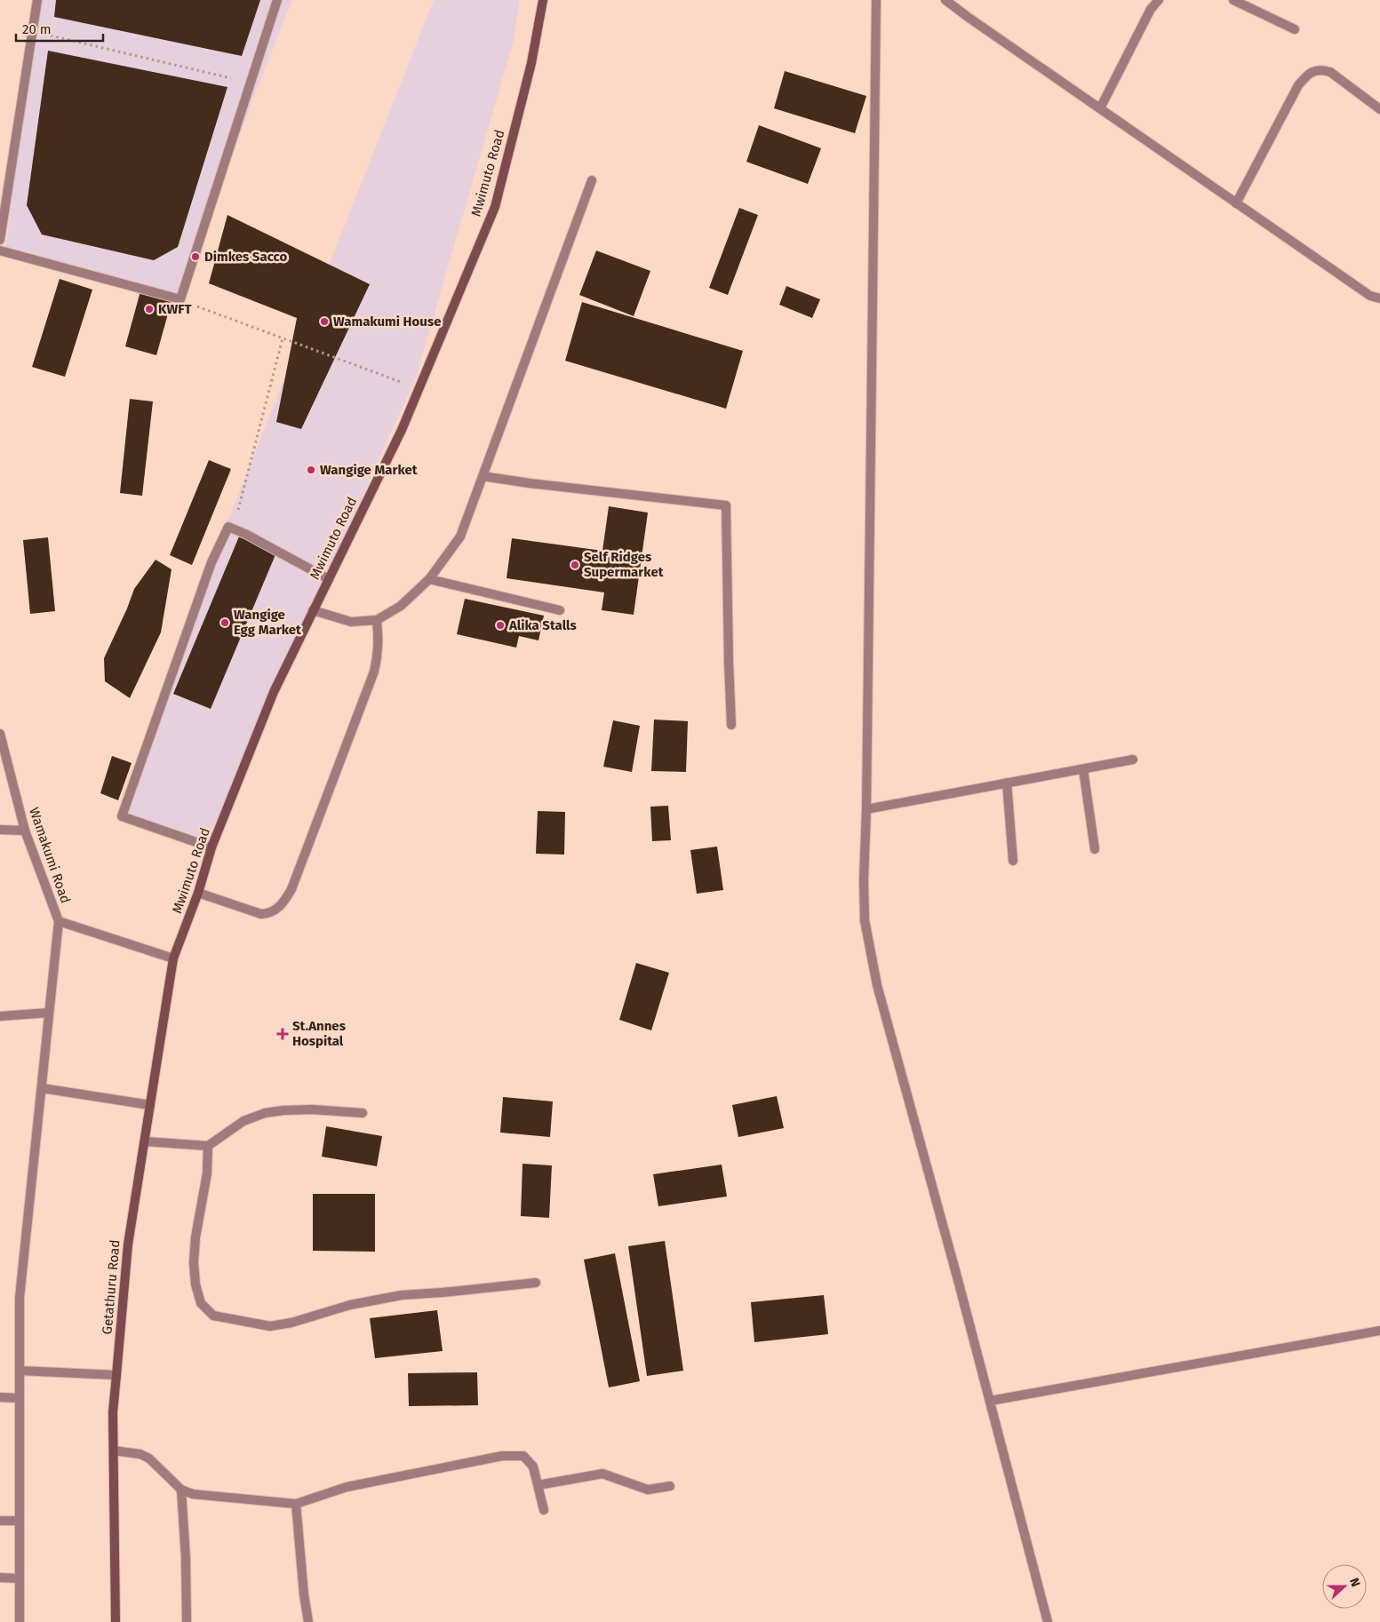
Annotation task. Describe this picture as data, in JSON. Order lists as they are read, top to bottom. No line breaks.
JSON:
{"streets":{"main road":["Mwimuto Road","Getathuru Road"],"street":["Wamakumi Road"]},"crossings":[["Mwimuto Road","Wamakumi Road"],["Mwimuto Road","Getathuru Road"],["Wamakumi Road","Getathuru Road"]],"places":{"other":["Dimkes Sacco","KWFT","Wamakumi House","Wangige Market","Self Ridges Supermarket","Wangige Egg Market","Alika Stalls"],"health":["St.Annes Hospital"]},"scale_bar":"20 m","north":"right"}
